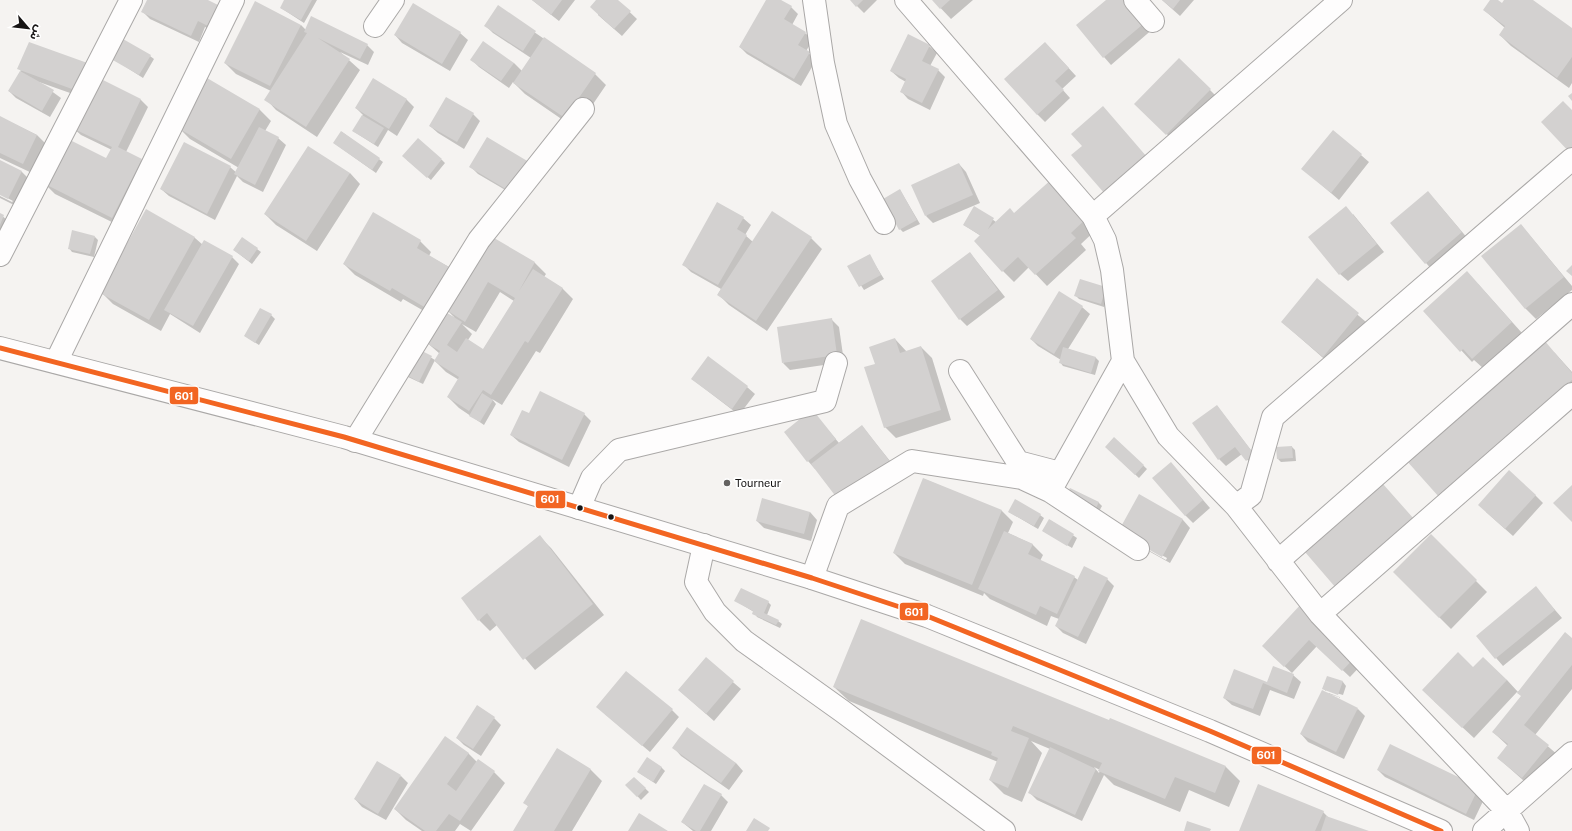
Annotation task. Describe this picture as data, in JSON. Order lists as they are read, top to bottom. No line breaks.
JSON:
{"places":["Tourneur"],"lines":["transit line 601"],"north":"bottom right"}
